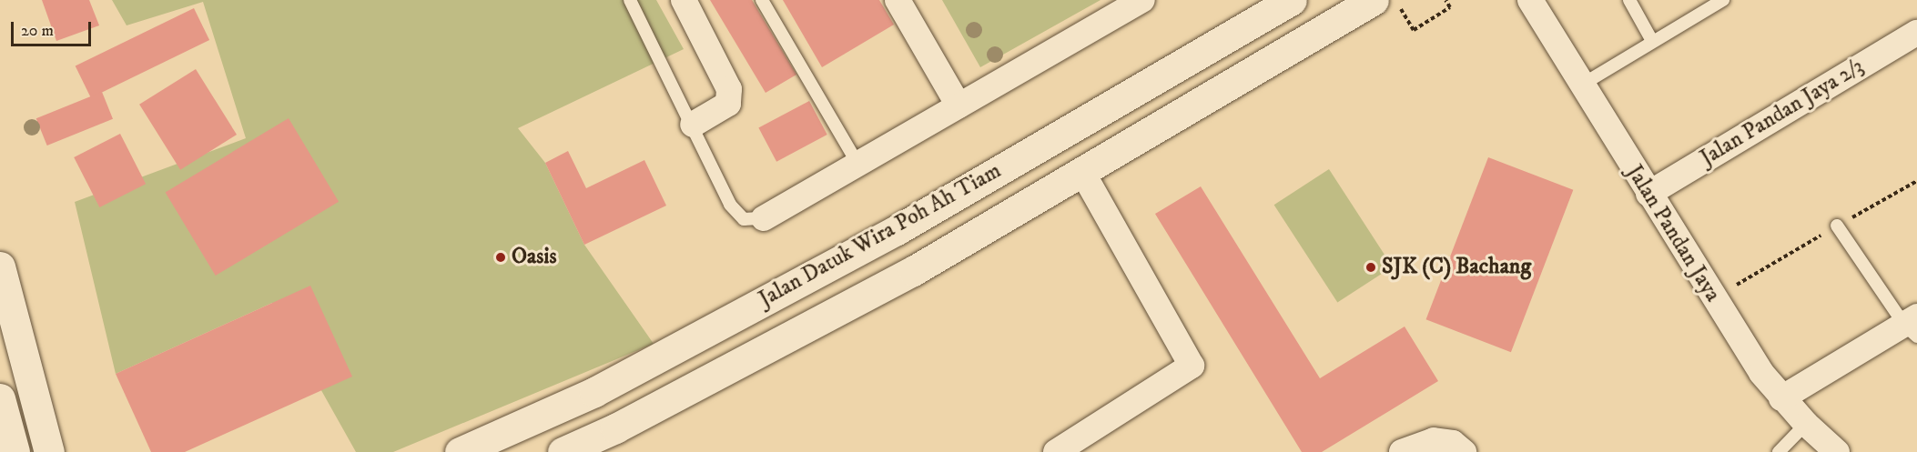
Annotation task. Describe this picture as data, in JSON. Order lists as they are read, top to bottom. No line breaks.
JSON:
{"streets":{"street":["Jalan Pandan Jaya 2/3","Jalan Pandan Jaya","Jalan Datuk Wira Poh Ah Tiam"]},"crossings":[["Jalan Pandan Jaya 2/3","Jalan Pandan Jaya"]],"places":["Oasis","SJK (C) Bachang"],"scale_bar":"20 m"}
